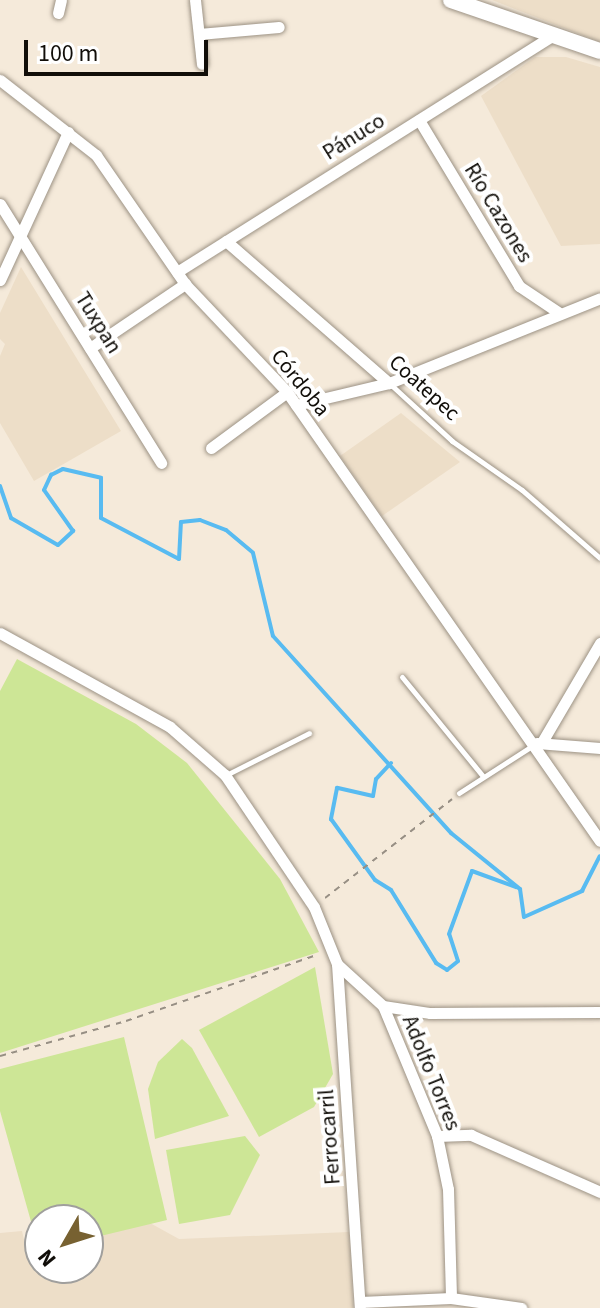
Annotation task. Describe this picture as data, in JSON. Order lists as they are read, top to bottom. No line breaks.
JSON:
{"streets":{"street":["Pánuco","Río Cazones","Tuxpan","Córdoba","Coatepec","Adolfo Torres","Ferrocarril"]},"crossings":[["Pánuco","Río Cazones"],["Pánuco","Córdoba"],["Pánuco","Coatepec"],["Adolfo Torres","Ferrocarril"]],"scale_bar":"100 m","north":"bottom left"}
